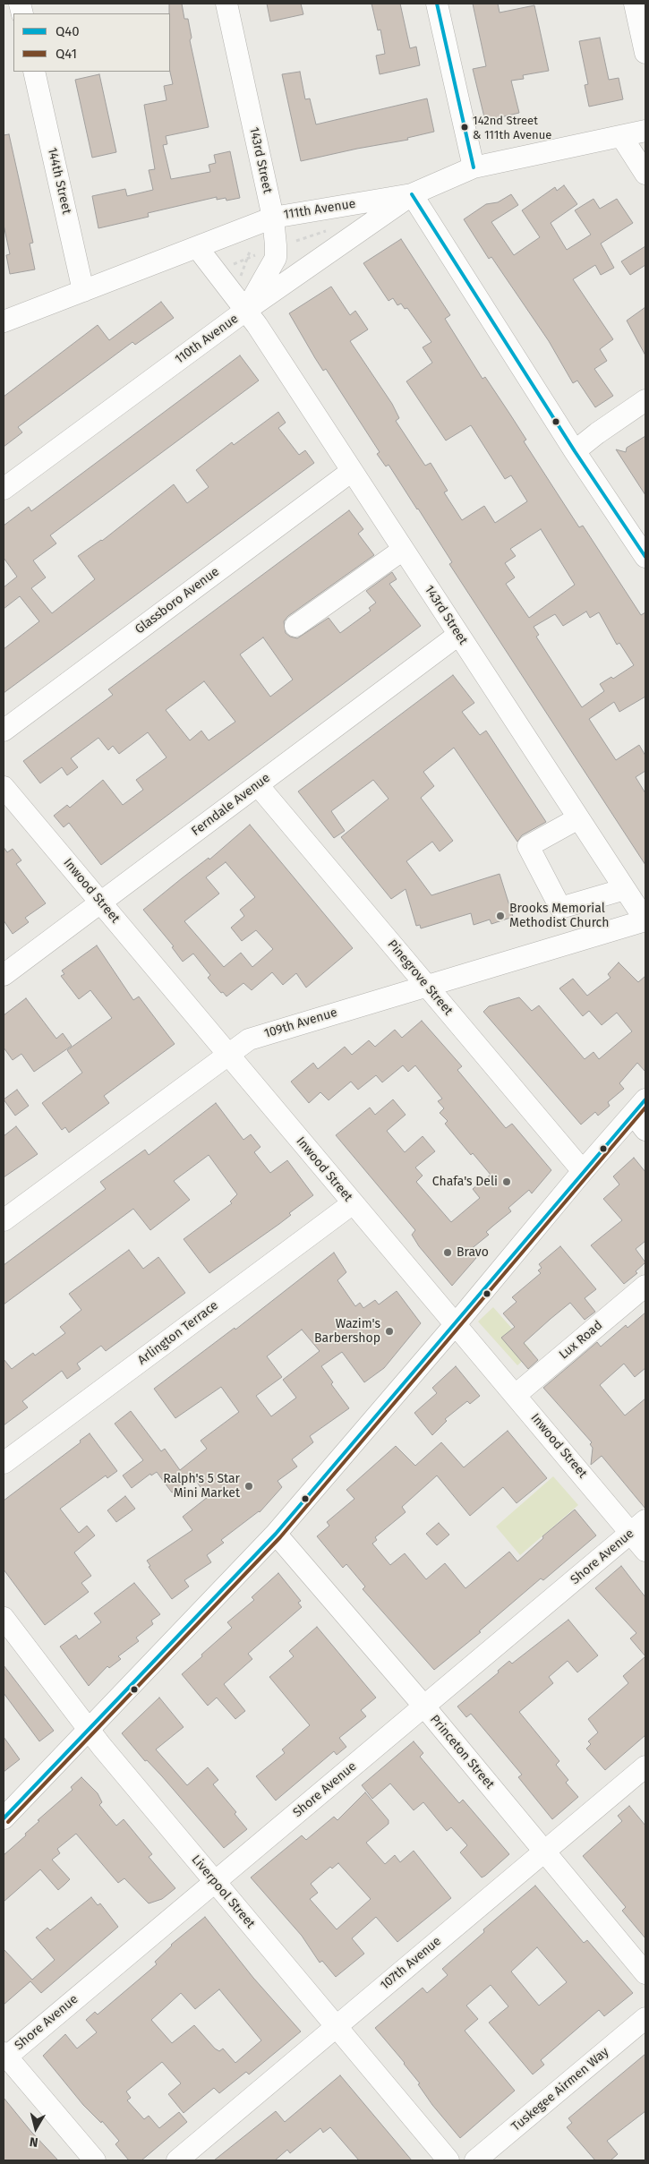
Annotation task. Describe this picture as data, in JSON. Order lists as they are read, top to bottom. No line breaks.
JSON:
{"streets":{"street":["143rd Street","144th Street","111th Avenue","110th Avenue","Glassboro Avenue","Ferndale Avenue","Inwood Street","Pinegrove Street","109th Avenue","Arlington Terrace","Lux Road","Shore Avenue","Princeton Street","Liverpool Street","107th Avenue","Tuskegee Airmen Way"]},"crossings":[["143rd Street","111th Avenue"],["143rd Street","110th Avenue"],["143rd Street","Glassboro Avenue"],["143rd Street","Ferndale Avenue"],["143rd Street","109th Avenue"],["144th Street","111th Avenue"],["111th Avenue","110th Avenue"],["Ferndale Avenue","Inwood Street"],["Ferndale Avenue","Pinegrove Street"],["Inwood Street","109th Avenue"],["Inwood Street","Arlington Terrace"],["Inwood Street","Lux Road"],["Inwood Street","Shore Avenue"],["Pinegrove Street","109th Avenue"],["Shore Avenue","Princeton Street"],["Shore Avenue","Liverpool Street"],["Princeton Street","107th Avenue"],["Liverpool Street","107th Avenue"]],"places":["142nd Street & 111th Avenue","Brooks Memorial Methodist Church","Chafa's Deli","Bravo","Wazim's Barbershop","Ralph's 5 Star Mini Market"],"lines":["transit line Q40","transit line Q41"],"legend":["Q40","Q41"],"north":"bottom"}
